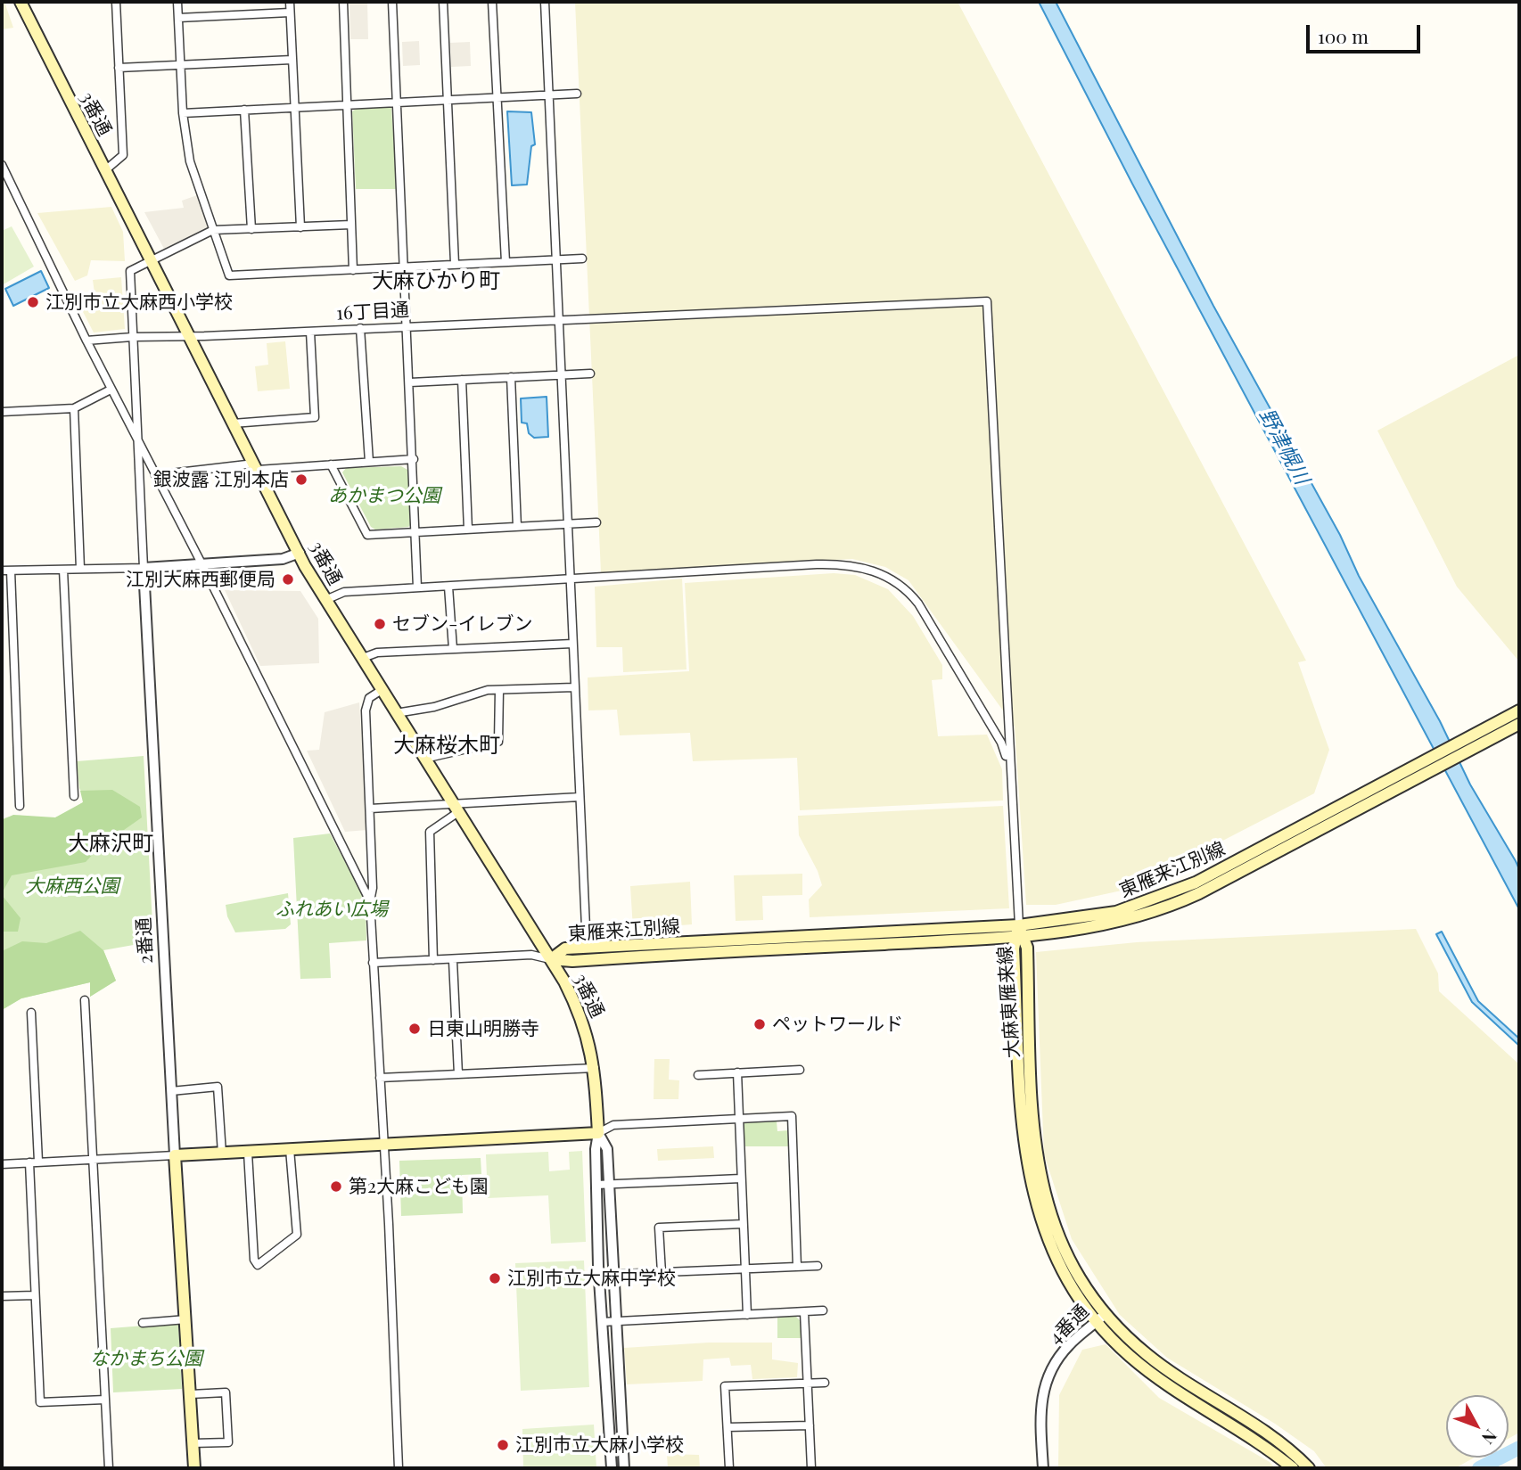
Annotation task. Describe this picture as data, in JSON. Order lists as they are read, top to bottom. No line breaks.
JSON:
{"streets":{"main road":["3番通","東雁来江別線","2番通","大麻東雁来線"],"street":["16丁目通","4番通"]},"crossings":[["3番通","16丁目通"],["3番通","東雁来江別線"],["東雁来江別線","大麻東雁来線"],["大麻東雁来線","4番通"]],"districts":["大麻ひかり町","大麻桜木町","大麻沢町"],"water":["野津幌川"],"parks":["あかまつ公園","大麻西公園","ふれあい広場","なかまち公園"],"places":["江別市立大麻西小学校","銀波露 江別本店","江別大麻西郵便局","セブン-イレブン","ペットワールド","日東山明勝寺","第2大麻こども園","江別市立大麻中学校","江別市立大麻小学校"],"scale_bar":"100 m","north":"bottom right"}
